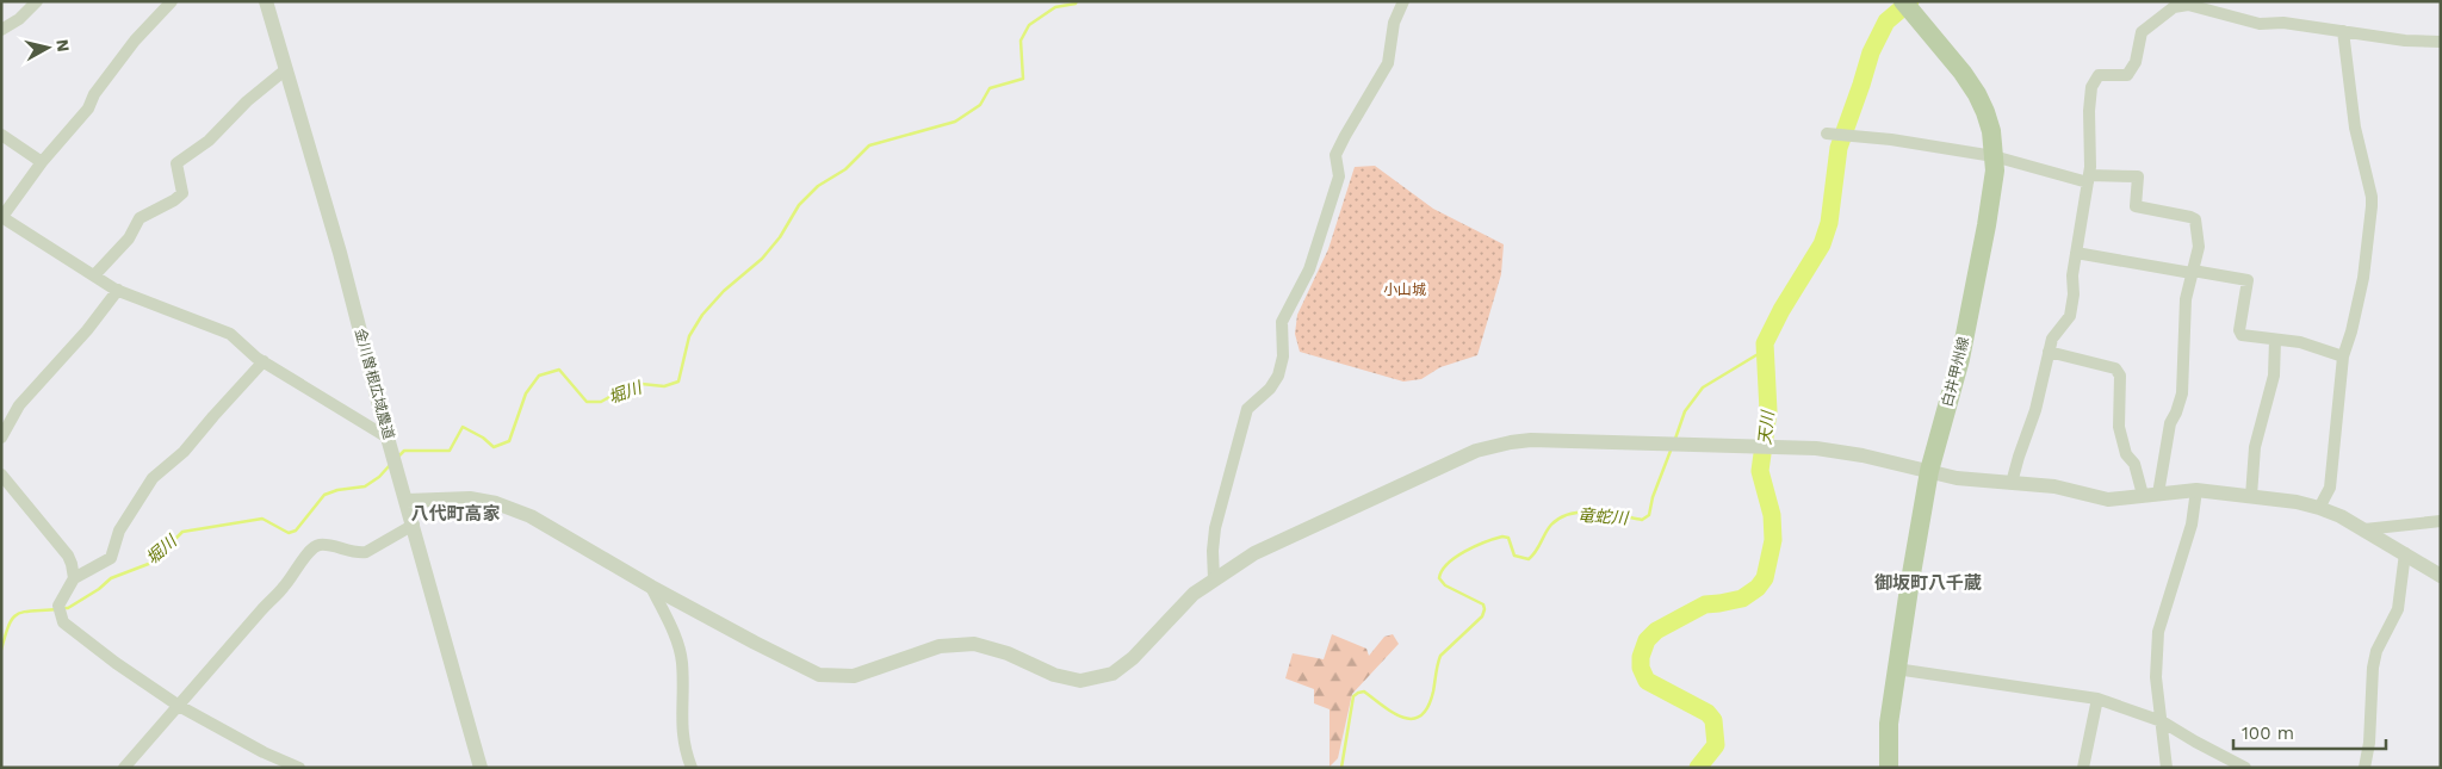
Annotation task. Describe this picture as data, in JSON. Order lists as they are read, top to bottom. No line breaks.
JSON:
{"streets":{"main road":["白井甲州線"],"street":["金川曽根広域農道"]},"districts":["八代町高家","御坂町八千蔵"],"water":["堀川","天川","竜蛇川"],"parks":["小山城"],"scale_bar":"100 m","north":"right"}
